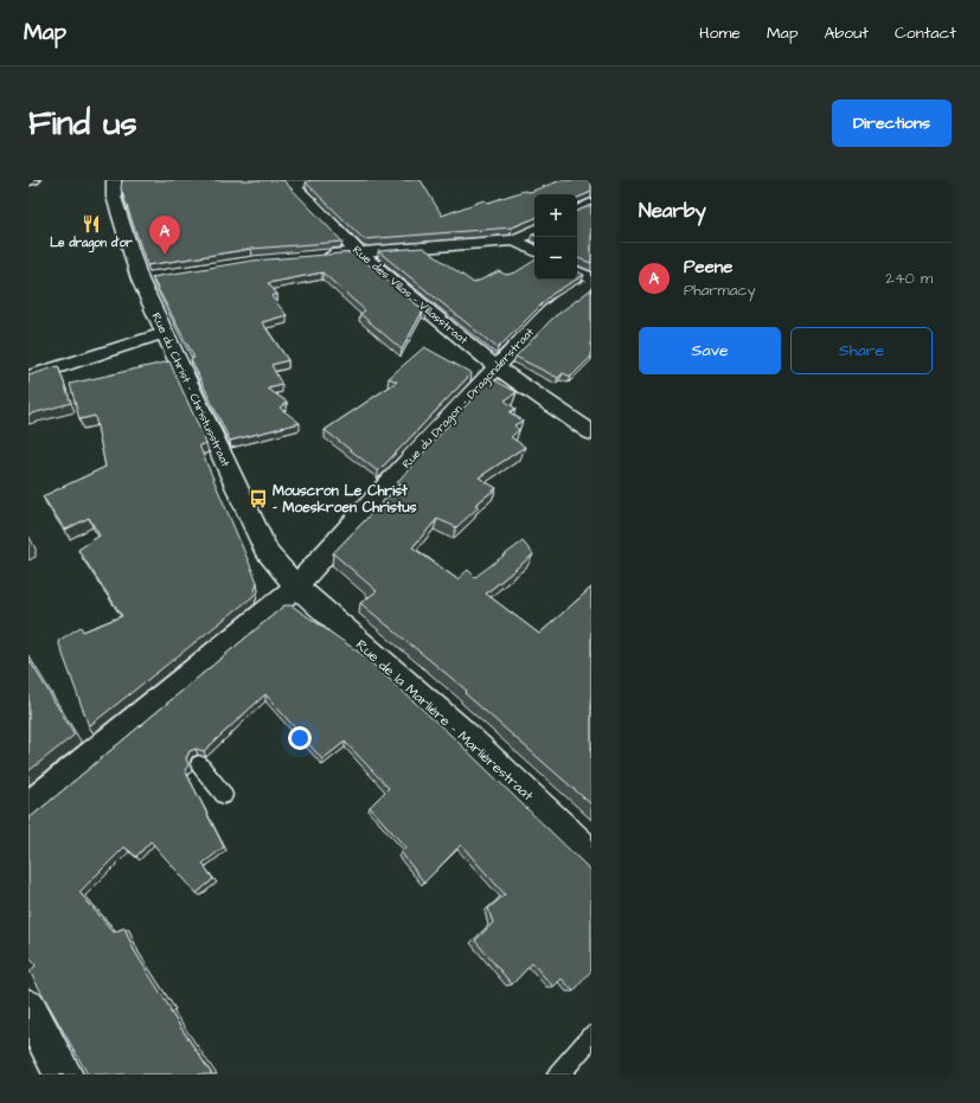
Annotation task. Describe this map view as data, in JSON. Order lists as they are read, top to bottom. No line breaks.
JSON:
{"streets":{"street":["Rue des Villas - Villasstraat","Rue du Christ - Christusstraat","Rue du Dragon - Dragonderstraat","Rue de la Marlière - Marlièrestraat"]},"crossings":[["Rue des Villas - Villasstraat","Rue du Dragon - Dragonderstraat"],["Rue du Christ - Christusstraat","Rue du Dragon - Dragonderstraat"],["Rue du Christ - Christusstraat","Rue de la Marlière - Marlièrestraat"],["Rue du Dragon - Dragonderstraat","Rue de la Marlière - Marlièrestraat"]],"places":{"restaurant":["Le dragon d'or"],"bus stop":["Mouscron Le Christ - Moeskroen Christus"]},"page":{"header":"Map","nav":["Home","Map","About","Contact"],"buttons":["Directions",["Save","Share"]],"title":"Find us","heading":"Nearby","map_buttons":["+","−"],"pins":"A","list":[{"mark":"A","name":"Peene","note":"Pharmacy","value":"240 m"}]}}
